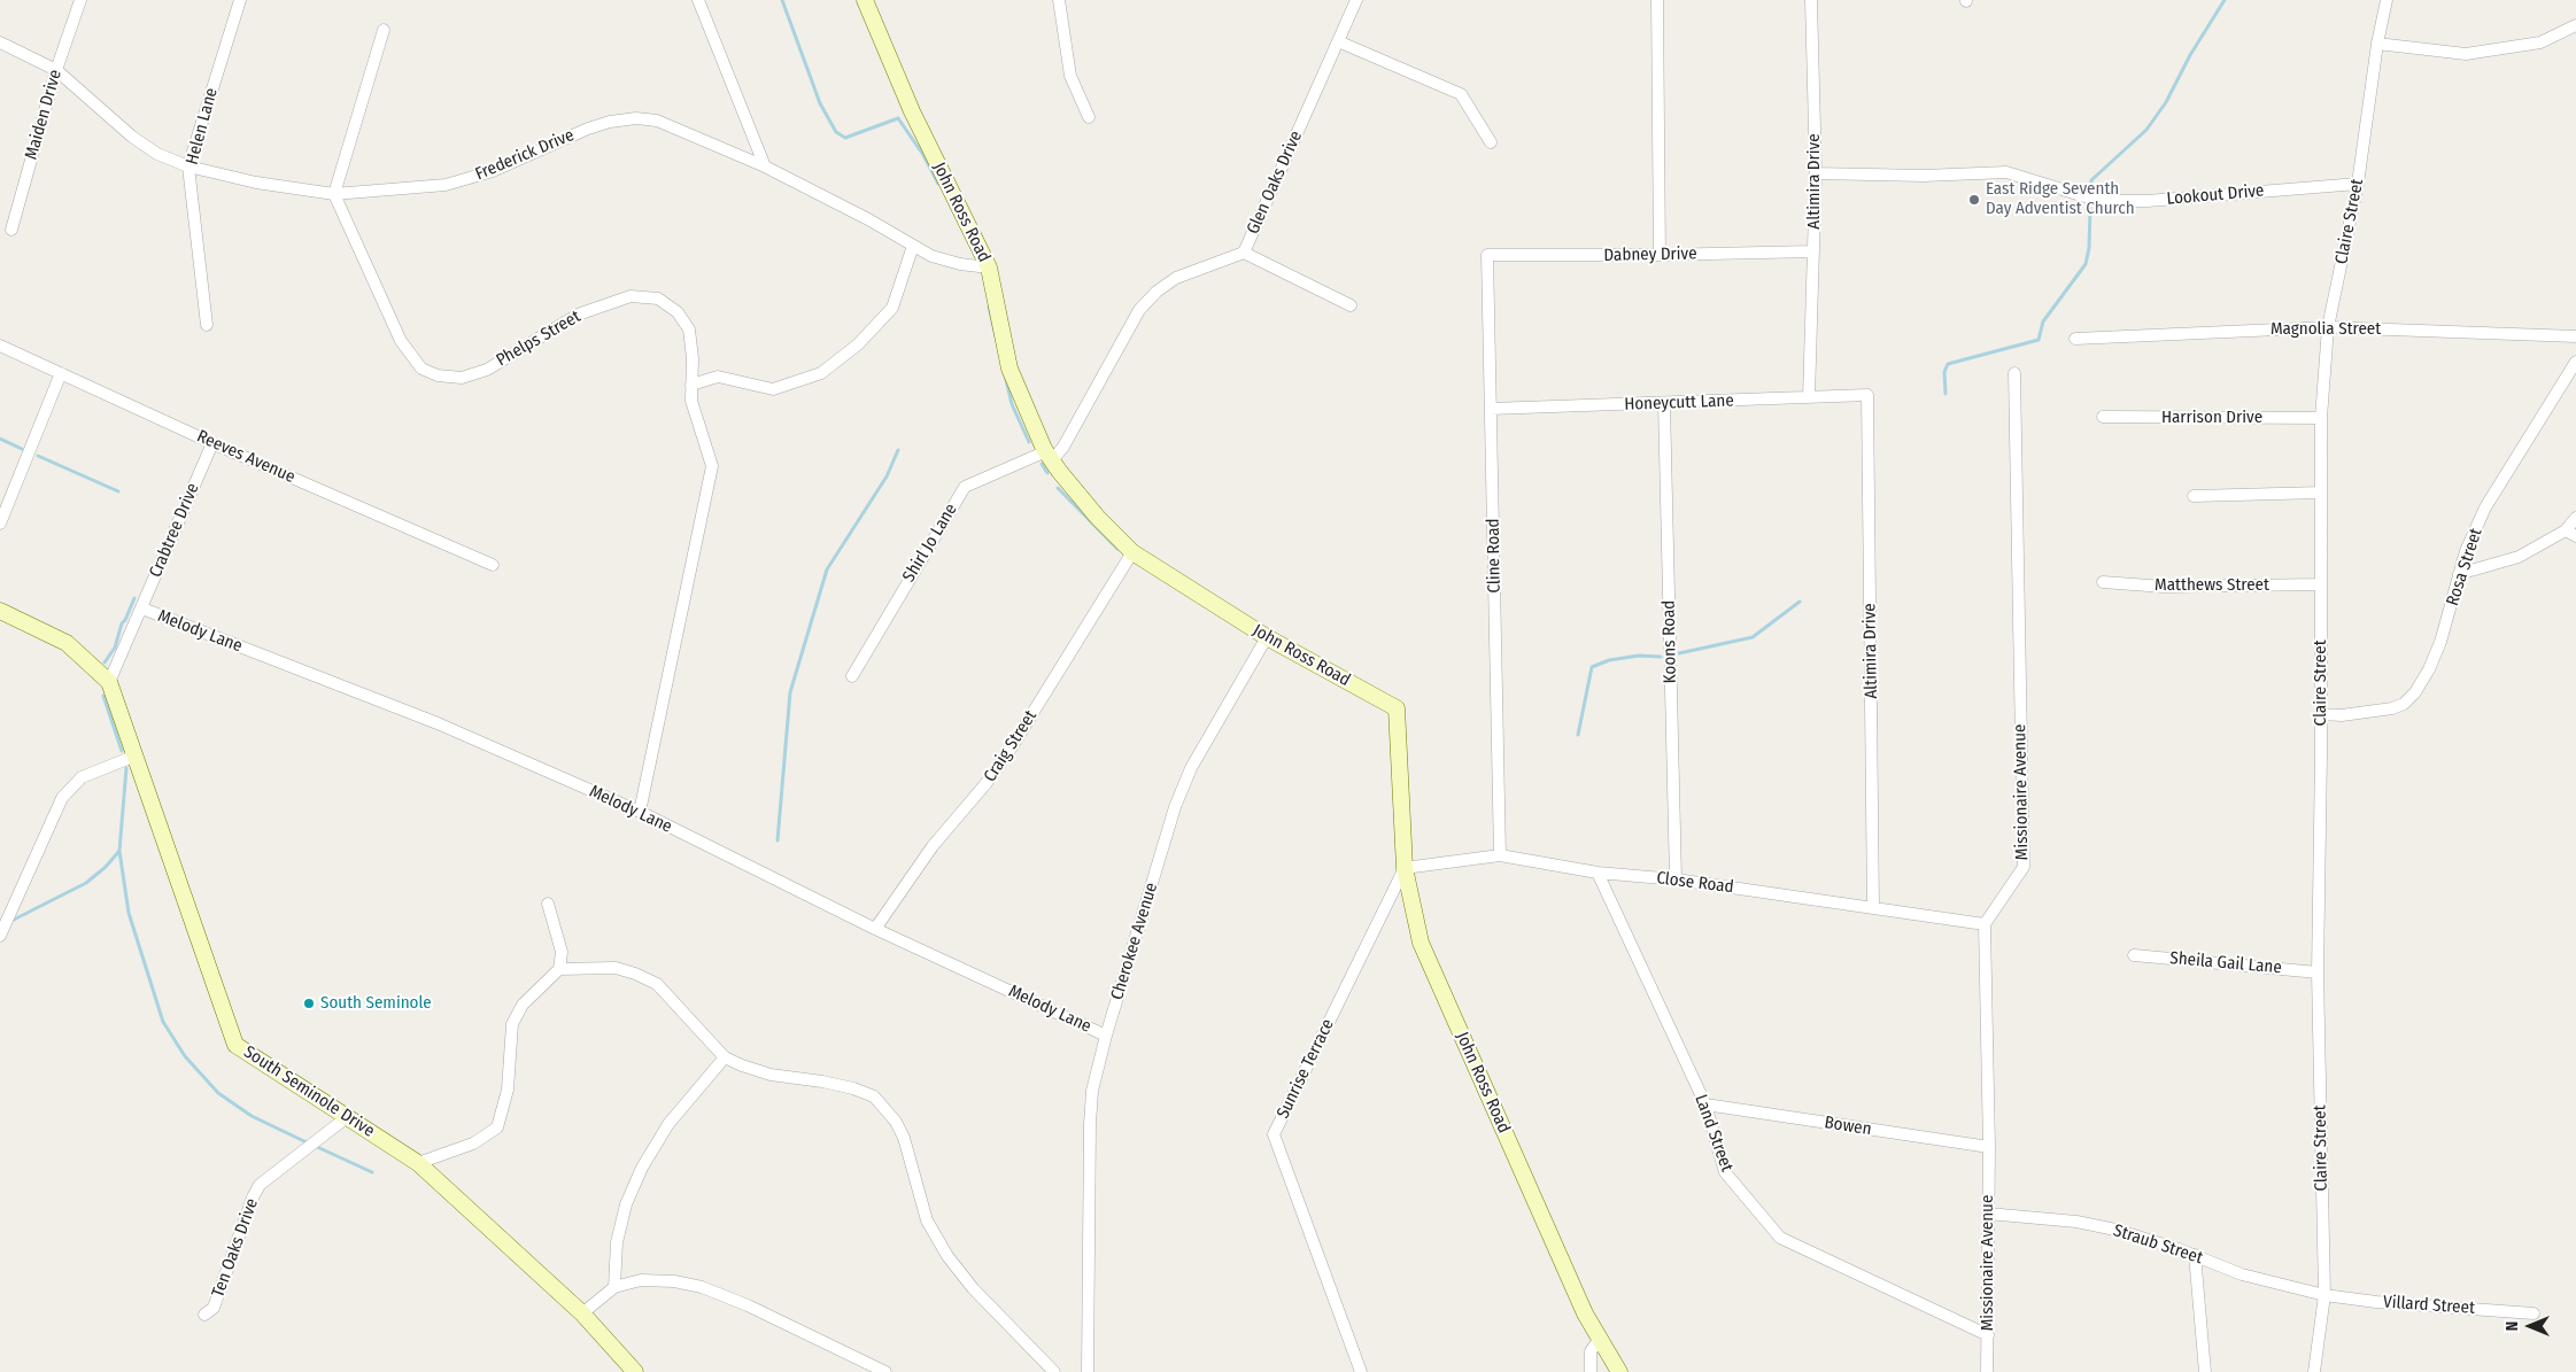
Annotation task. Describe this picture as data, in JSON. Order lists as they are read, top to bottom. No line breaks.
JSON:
{"streets":{"street":["Maiden Drive","Helen Lane","Frederick Drive","Altimira Drive","Glen Oaks Drive","Lookout Drive","John Ross Road","Claire Street","Dabney Drive","Magnolia Street","Phelps Street","Honeycutt Lane","Harrison Drive","Reeves Avenue","Crabtree Drive","Shirl Jo Lane","Cline Road","Rosa Street","Matthews Street","Melody Lane","Koons Road","Craig Street","Missionaire Avenue","Close Road","Cherokee Avenue","Sheila Gail Lane","Sunrise Terrace","South Seminole Drive","Bowen","Land Street","Straub Street","Ten Oaks Drive","Villard Street"]},"crossings":[["Maiden Drive","Frederick Drive"],["Helen Lane","Frederick Drive"],["Frederick Drive","John Ross Road"],["Frederick Drive","Phelps Street"],["Altimira Drive","Lookout Drive"],["Altimira Drive","Dabney Drive"],["Altimira Drive","Honeycutt Lane"],["Altimira Drive","Close Road"],["Glen Oaks Drive","John Ross Road"],["Glen Oaks Drive","Shirl Jo Lane"],["Lookout Drive","Claire Street"],["John Ross Road","Shirl Jo Lane"],["John Ross Road","Craig Street"],["John Ross Road","Close Road"],["John Ross Road","Cherokee Avenue"],["John Ross Road","Sunrise Terrace"],["Claire Street","Magnolia Street"],["Claire Street","Harrison Drive"],["Claire Street","Rosa Street"],["Claire Street","Matthews Street"],["Claire Street","Sheila Gail Lane"],["Claire Street","Straub Street"],["Claire Street","Villard Street"],["Dabney Drive","Cline Road"],["Phelps Street","Melody Lane"],["Honeycutt Lane","Cline Road"],["Honeycutt Lane","Koons Road"],["Reeves Avenue","Crabtree Drive"],["Crabtree Drive","Melody Lane"],["Crabtree Drive","South Seminole Drive"],["Cline Road","Close Road"],["Melody Lane","Craig Street"],["Melody Lane","Cherokee Avenue"],["Koons Road","Close Road"],["Missionaire Avenue","Close Road"],["Missionaire Avenue","Bowen"],["Missionaire Avenue","Land Street"],["Missionaire Avenue","Straub Street"],["Close Road","Sunrise Terrace"],["Close Road","Land Street"],["South Seminole Drive","Ten Oaks Drive"],["Bowen","Land Street"],["Straub Street","Villard Street"]],"places":["East Ridge Seventh Day Adventist Church","South Seminole"],"north":"left"}
